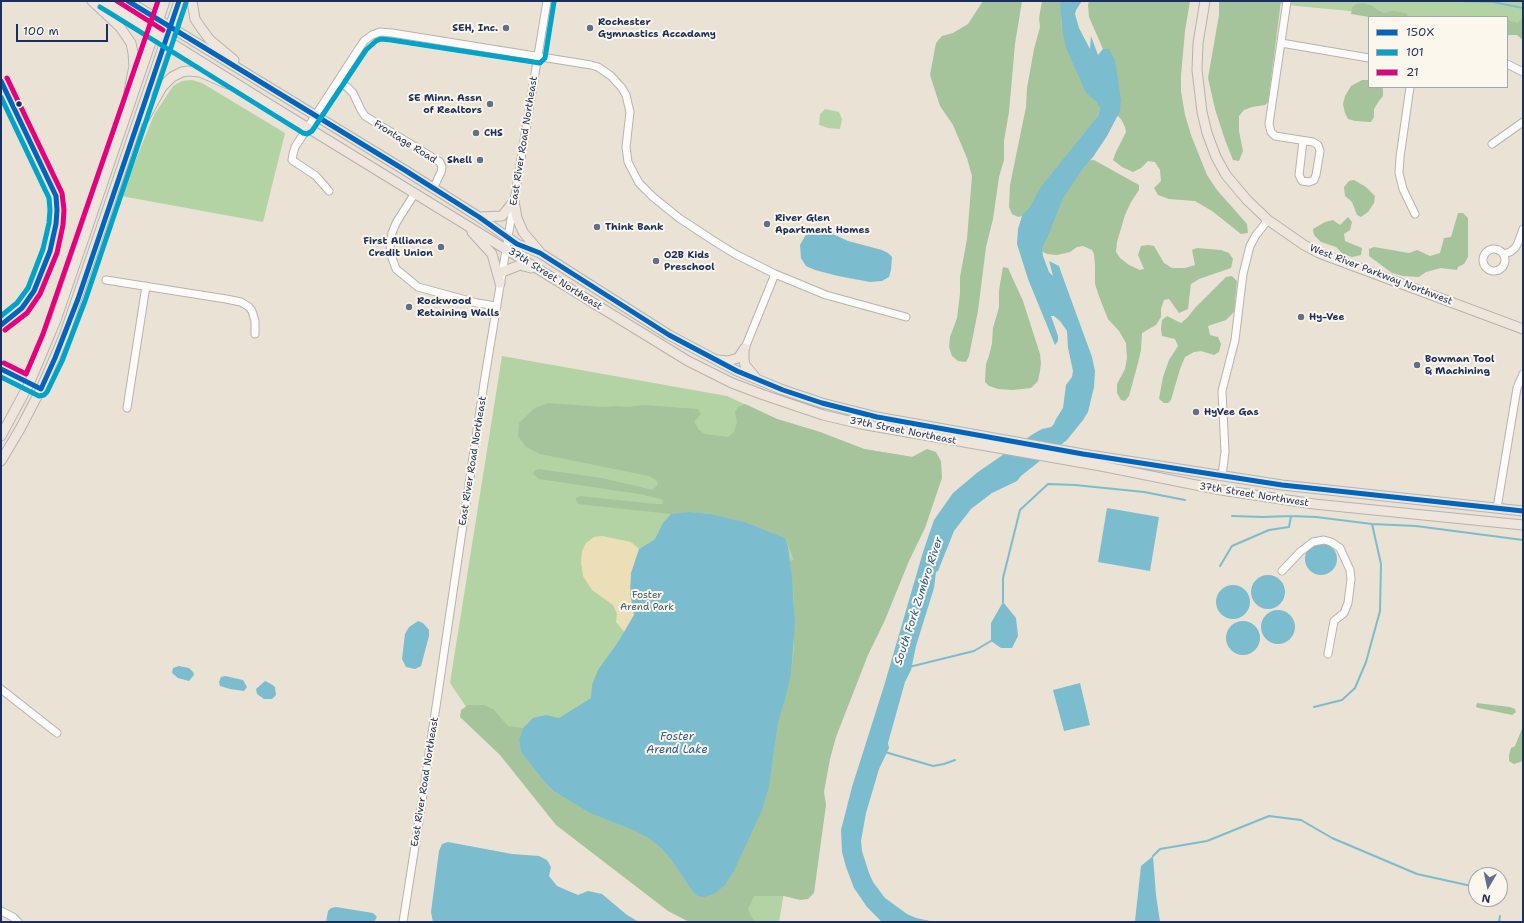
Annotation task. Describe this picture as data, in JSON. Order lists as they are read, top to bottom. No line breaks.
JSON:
{"streets":{"main road":["West River Parkway Northwest","37th Street Northeast","37th Street Northwest"],"street":["East River Road Northeast","Frontage Road"]},"crossings":[["East River Road Northeast","37th Street Northeast"],["Frontage Road","37th Street Northeast"],["37th Street Northeast","37th Street Northwest"]],"water":["South Fork Zumbro River","Foster Arend Lake"],"parks":["Foster Arend Park"],"places":["SEH, Inc.","Rochester Gymnastics Accadamy","SE Minn. Assn of Realtors","CHS","Shell","River Glen Apartment Homes","Think Bank","First Alliance Credit Union","O2B Kids Preschool","Rockwood Retaining Walls","Hy-Vee","Bowman Tool & Machining","HyVee Gas"],"lines":["transit line 150X","transit line 21","transit line 101"],"legend":["150X","101","21"],"scale_bar":"100 m","north":"bottom"}
